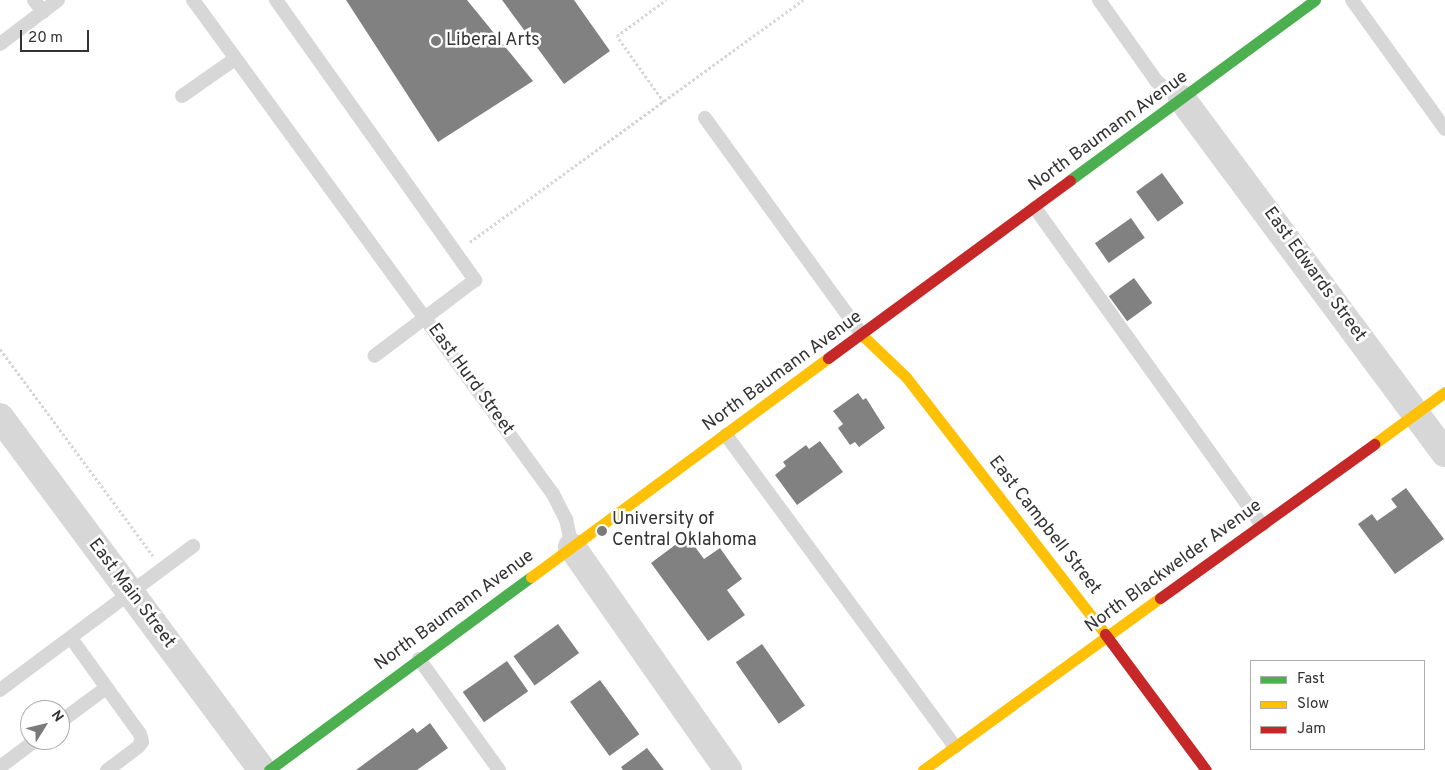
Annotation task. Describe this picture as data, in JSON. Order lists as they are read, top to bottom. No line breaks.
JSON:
{"streets":{"street":["North Baumann Avenue","East Edwards Street","East Hurd Street","East Campbell Street","North Blackwelder Avenue","East Main Street"]},"crossings":[["North Baumann Avenue","East Edwards Street"],["North Baumann Avenue","East Hurd Street"],["North Baumann Avenue","East Campbell Street"],["East Edwards Street","North Blackwelder Avenue"],["East Campbell Street","North Blackwelder Avenue"]],"places":["Liberal Arts","University of Central Oklahoma"],"legend":["Fast","Slow","Jam"],"scale_bar":"20 m","north":"top right"}
